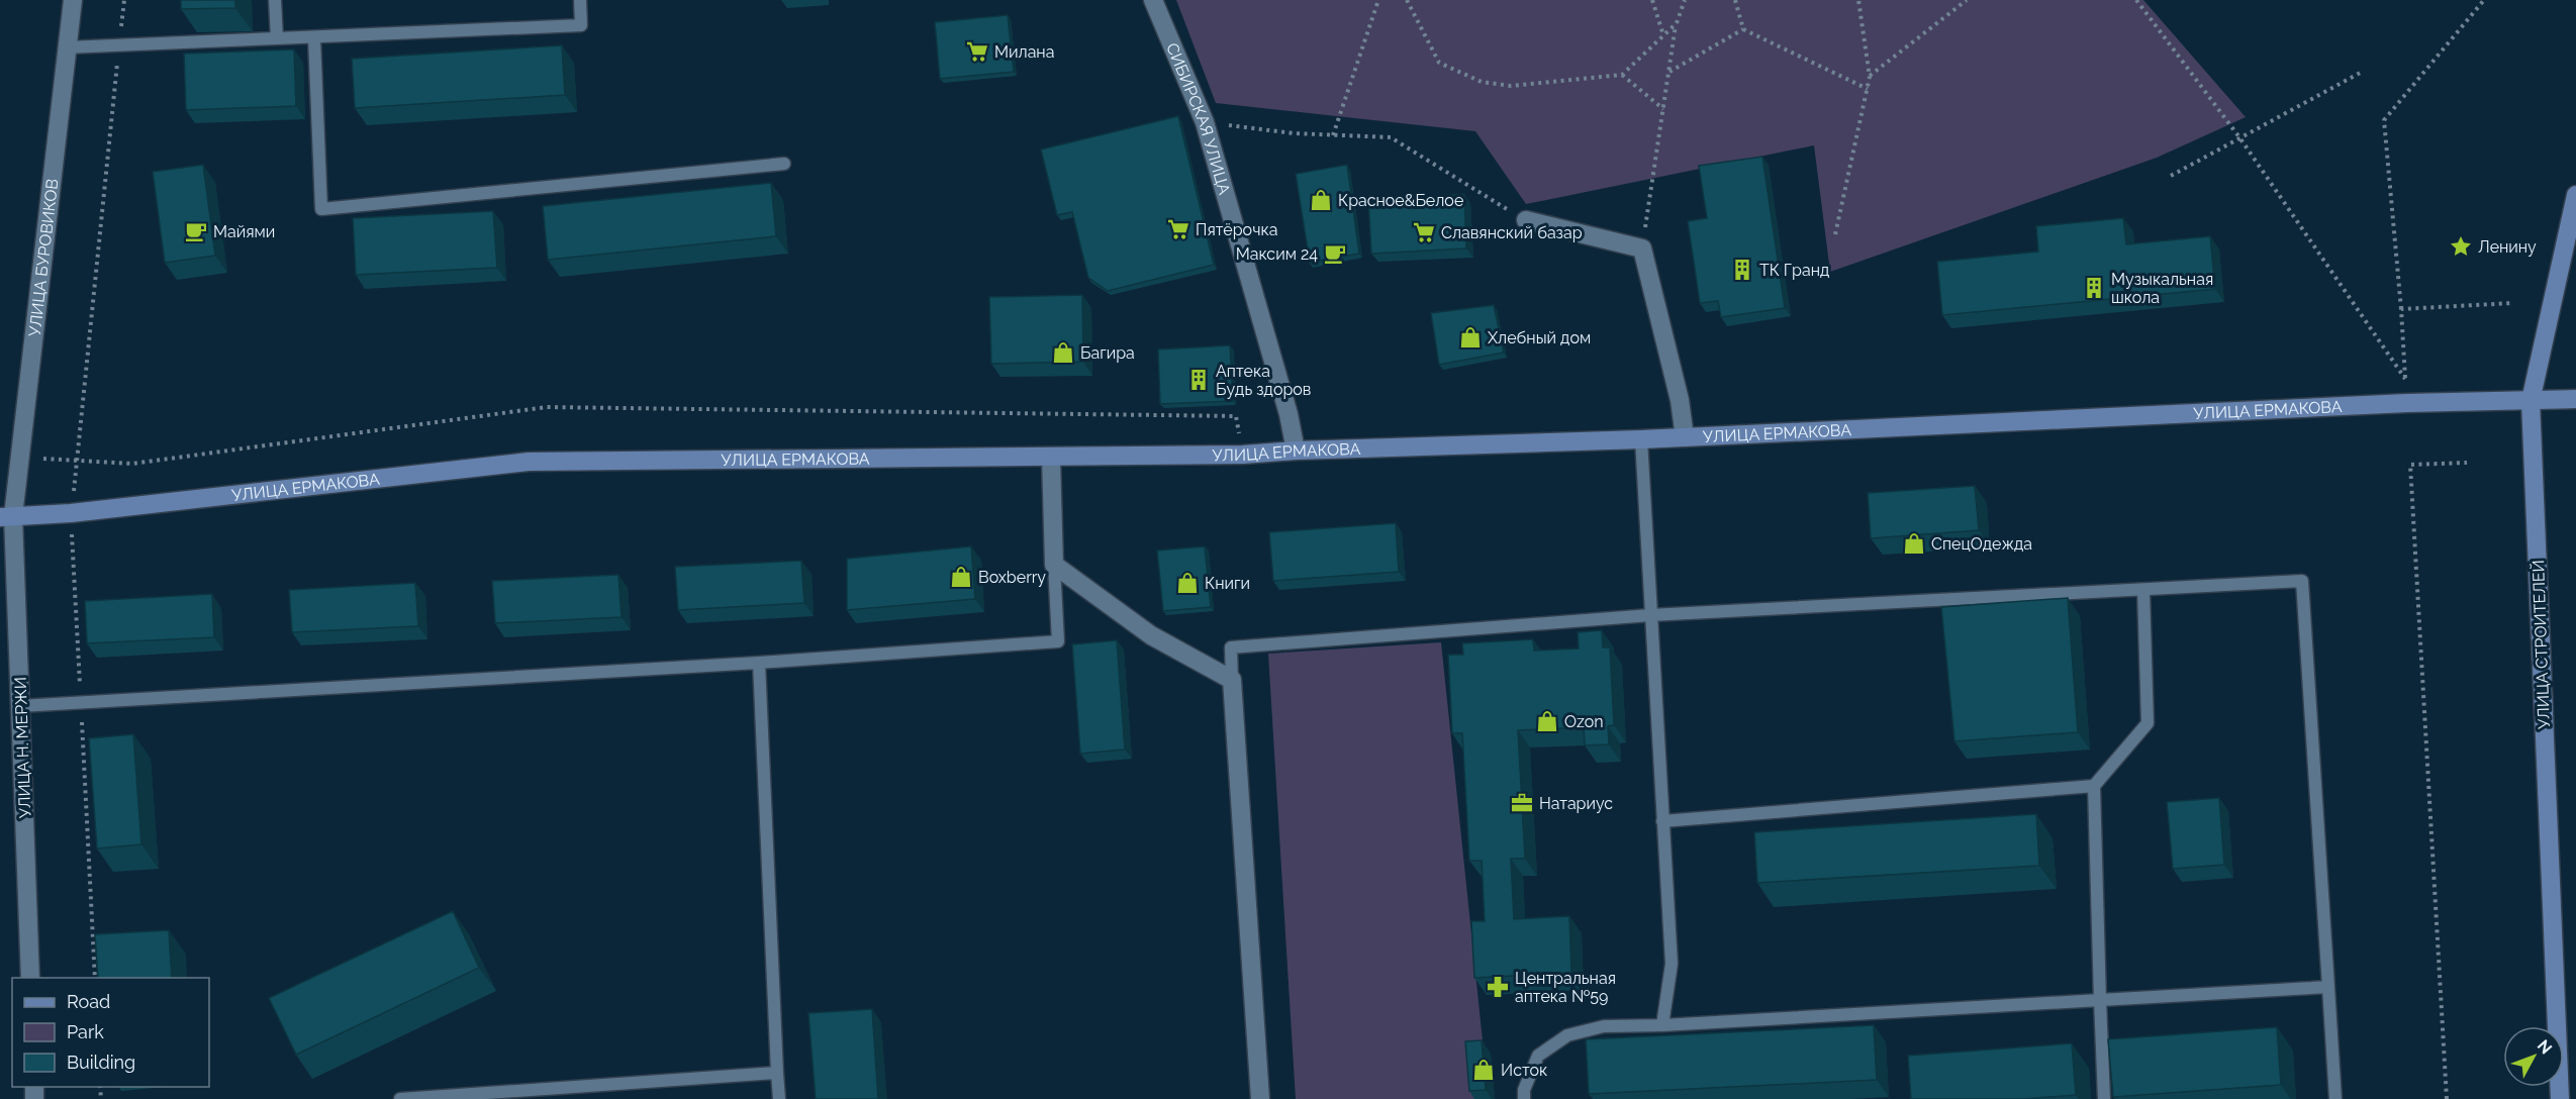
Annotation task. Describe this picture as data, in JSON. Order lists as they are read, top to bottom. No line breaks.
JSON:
{"streets":{"street":["СИБИРСКАЯ УЛИЦА","УЛИЦА БУРОВИКОВ","УЛИЦА ЕРМАКОВА","УЛИЦА СТРОИТЕЛЕЙ","УЛИЦА Н. МЕРЖИ"]},"crossings":[["СИБИРСКАЯ УЛИЦА","УЛИЦА ЕРМАКОВА"],["УЛИЦА БУРОВИКОВ","УЛИЦА ЕРМАКОВА"],["УЛИЦА БУРОВИКОВ","УЛИЦА Н. МЕРЖИ"],["УЛИЦА ЕРМАКОВА","УЛИЦА СТРОИТЕЛЕЙ"],["УЛИЦА ЕРМАКОВА","УЛИЦА Н. МЕРЖИ"]],"places":{"supermarket":["Милана","Пятёрочка","Славянский базар"],"shop":["Красное&Белое","Хлебный дом","Багира","СпецОдежда","Boxberry","Книги","Ozon","Исток"],"cafe":["Майями","Максим 24"],"place":["Ленину"],"building":["ТК Гранд","Музыкальная школа","Аптека Будь здоров"],"office":["Натариус"],"pharmacy":["Центральная аптека №59"]},"legend":["Road","Park","Building"],"north":"top right"}
